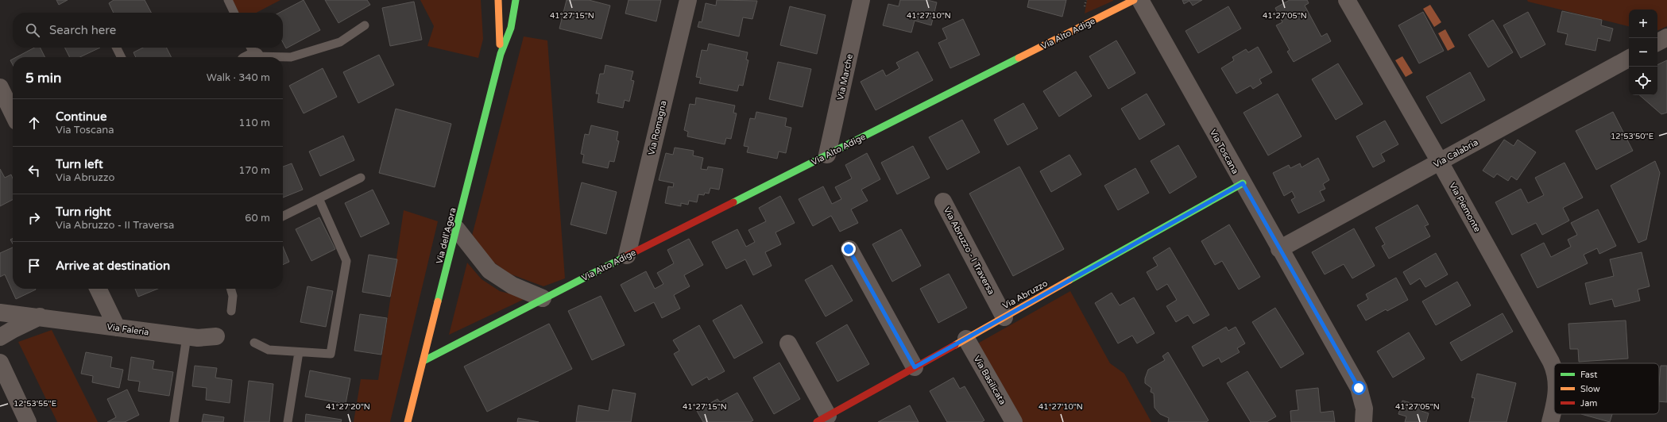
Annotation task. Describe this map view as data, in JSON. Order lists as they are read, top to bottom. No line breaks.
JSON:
{"streets":{"street":["Via Alto Adige","Via Marche","Via Romagna","Via Toscana","Via Calabria","Via Piemonte","Via dell'Agora","Via Abruzzo - I Traversa","Via Abruzzo","Via Faleria","Via Basilicata"]},"crossings":[["Via Alto Adige","Via Marche"],["Via Alto Adige","Via Romagna"],["Via Alto Adige","Via dell'Agora"],["Via Toscana","Via Calabria"],["Via Toscana","Via Abruzzo"],["Via Calabria","Via Piemonte"],["Via Abruzzo - I Traversa","Via Abruzzo"],["Via Abruzzo","Via Basilicata"]],"legend":["Fast","Slow","Jam"],"page":{"map_buttons":["+","−"],"search":"Search here","heading":["5 min","Walk · 340 m"],"list":[["Continue","Via Toscana","110 m"],["Turn left","Via Abruzzo","170 m"],["Turn right","Via Abruzzo - II Traversa","60 m"],"Arrive at destination"]},"coordinates":["41°27'15\"N","41°27'10\"N","41°27'05\"N","12°53'50\"E","12°53'55\"E","41°27'20\"N"]}
